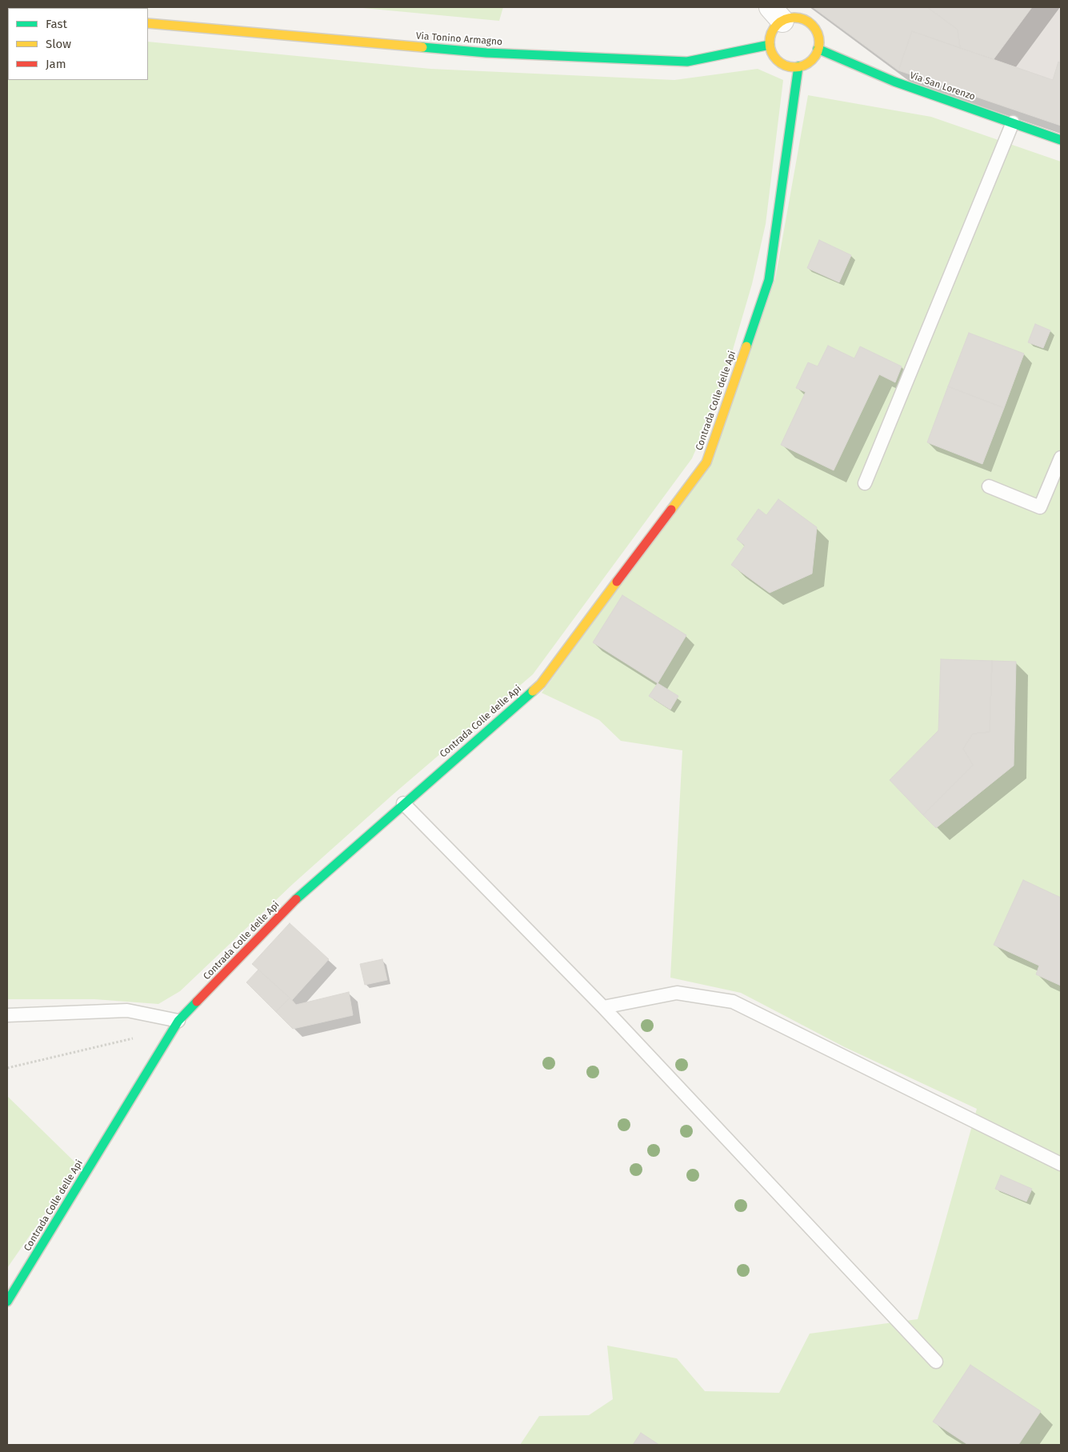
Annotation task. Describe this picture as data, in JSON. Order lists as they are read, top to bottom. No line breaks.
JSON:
{"streets":{"street":["Via Tonino Armagno","Via San Lorenzo","Contrada Colle delle Api"]},"crossings":[["Via Tonino Armagno","Via San Lorenzo"],["Via Tonino Armagno","Contrada Colle delle Api"],["Via San Lorenzo","Contrada Colle delle Api"]],"legend":["Fast","Slow","Jam"]}
